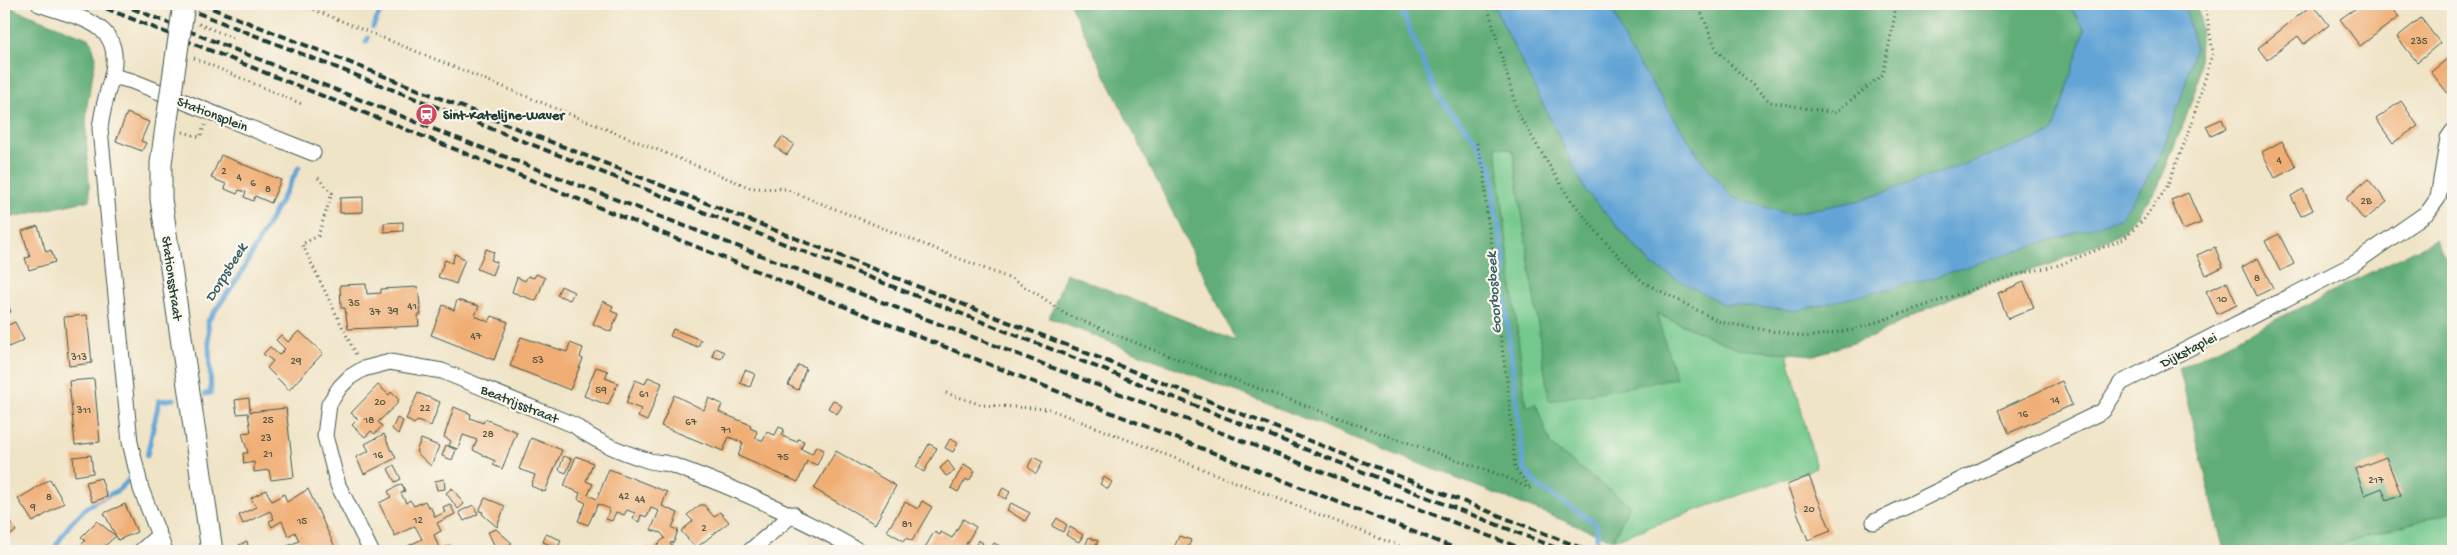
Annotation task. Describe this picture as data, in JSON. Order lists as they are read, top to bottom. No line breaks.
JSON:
{"streets":{"street":["Stationsplein","Stationsstraat","Dijkstaplei","Beatrijsstraat"]},"water":["Dorpsbeek","Goorbosbeek"],"places":{"station":["Sint-Katelijne-Waver"]},"house_numbers":["235","4","2","4","6","8","2B","8","10","35","41","39","37","47","313","53","29","59","61","14","20","22","311","16","25","18","67","71","28","23","21","16","75","217","42","8","44","9","20","12","15","81","2"]}
